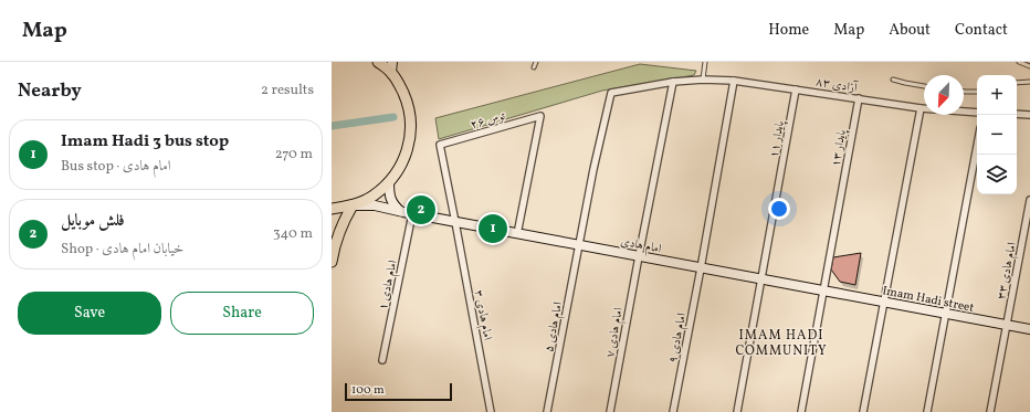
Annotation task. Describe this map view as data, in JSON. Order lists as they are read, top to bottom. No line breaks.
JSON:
{"streets":{"main road":["امام هادی","Imam Hadi street"],"street":["آزادی ۸۳","توس ۲۶","پایدار ۱۱","پایدار ۱۳","امام هادی ۳۳","امام هادی ۱","امام هادی ۳","امام هادی ۵","امام هادی ۷","امام هادی ۹"]},"crossings":[["آزادی ۸۳","پایدار ۱۱"],["آزادی ۸۳","پایدار ۱۳"],["آزادی ۸۳","امام هادی ۵"],["آزادی ۸۳","امام هادی ۷"],["آزادی ۸۳","امام هادی ۹"],["توس ۲۶","امام هادی"],["توس ۲۶","امام هادی ۳"],["پایدار ۱۱","امام هادی"],["پایدار ۱۳","امام هادی"],["پایدار ۱۳","Imam Hadi street"],["امام هادی","امام هادی ۱"],["امام هادی","Imam Hadi street"],["امام هادی","امام هادی ۳"],["امام هادی","امام هادی ۵"],["امام هادی","امام هادی ۷"],["امام هادی","امام هادی ۹"],["امام هادی ۳۳","Imam Hadi street"]],"districts":["IMAM HADI COMMUNITY"],"scale_bar":"100 m","north":"bottom left","page":{"header":"Map","nav":["Home","Map","About","Contact"],"heading":["Nearby","2 results"],"map_buttons":["+","−"],"list":[{"mark":"1","name":"Imam Hadi 3 bus stop","note":"Bus stop · امام هادی","value":"270 m"},{"mark":"2","name":"فلش موبایل","note":"Shop · خیابان امام هادی","value":"340 m"}],"pins":["2","1"],"buttons":["Save","Share"],"scale":"100 m"}}
